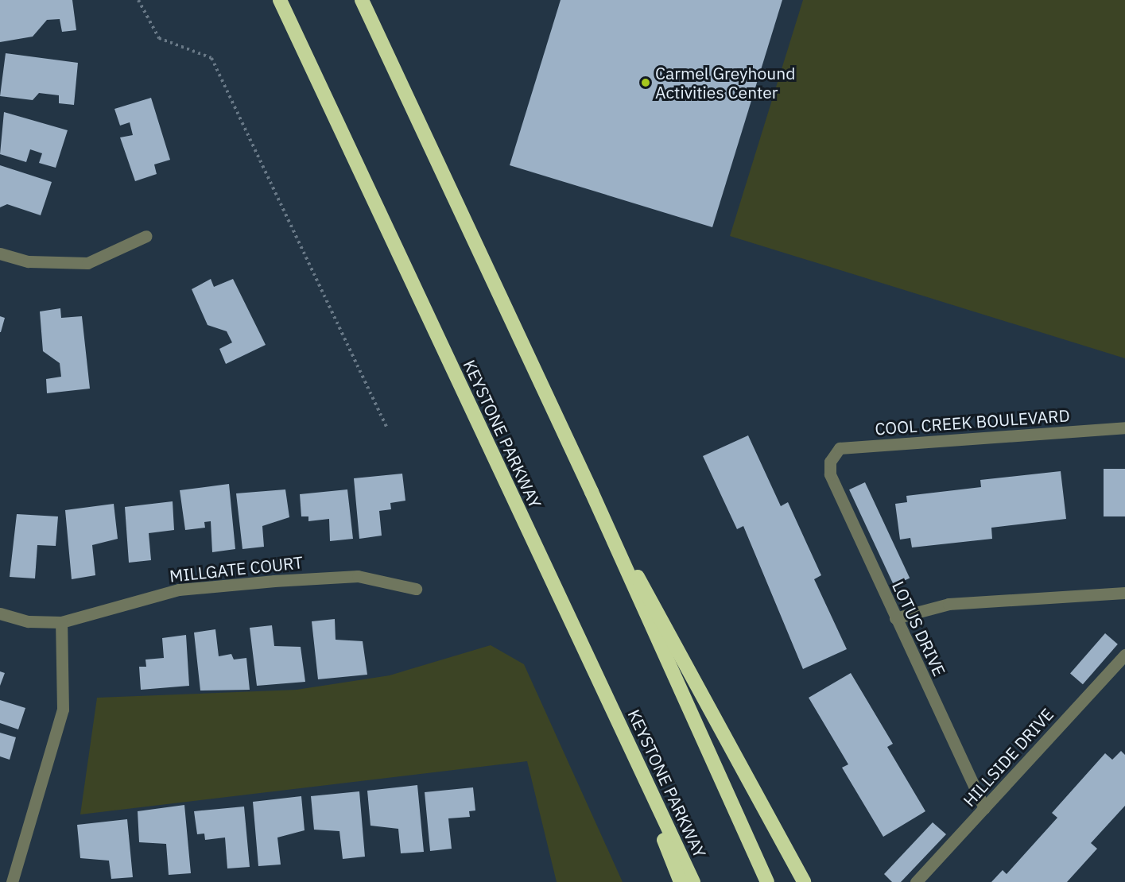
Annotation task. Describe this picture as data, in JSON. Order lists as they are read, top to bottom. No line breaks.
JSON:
{"streets":{"highway":["KEYSTONE PARKWAY"],"street":["COOL CREEK BOULEVARD","MILLGATE COURT","LOTUS DRIVE","HILLSIDE DRIVE"]},"crossings":[["COOL CREEK BOULEVARD","LOTUS DRIVE"],["LOTUS DRIVE","HILLSIDE DRIVE"]],"places":["Carmel Greyhound Activities Center"]}
